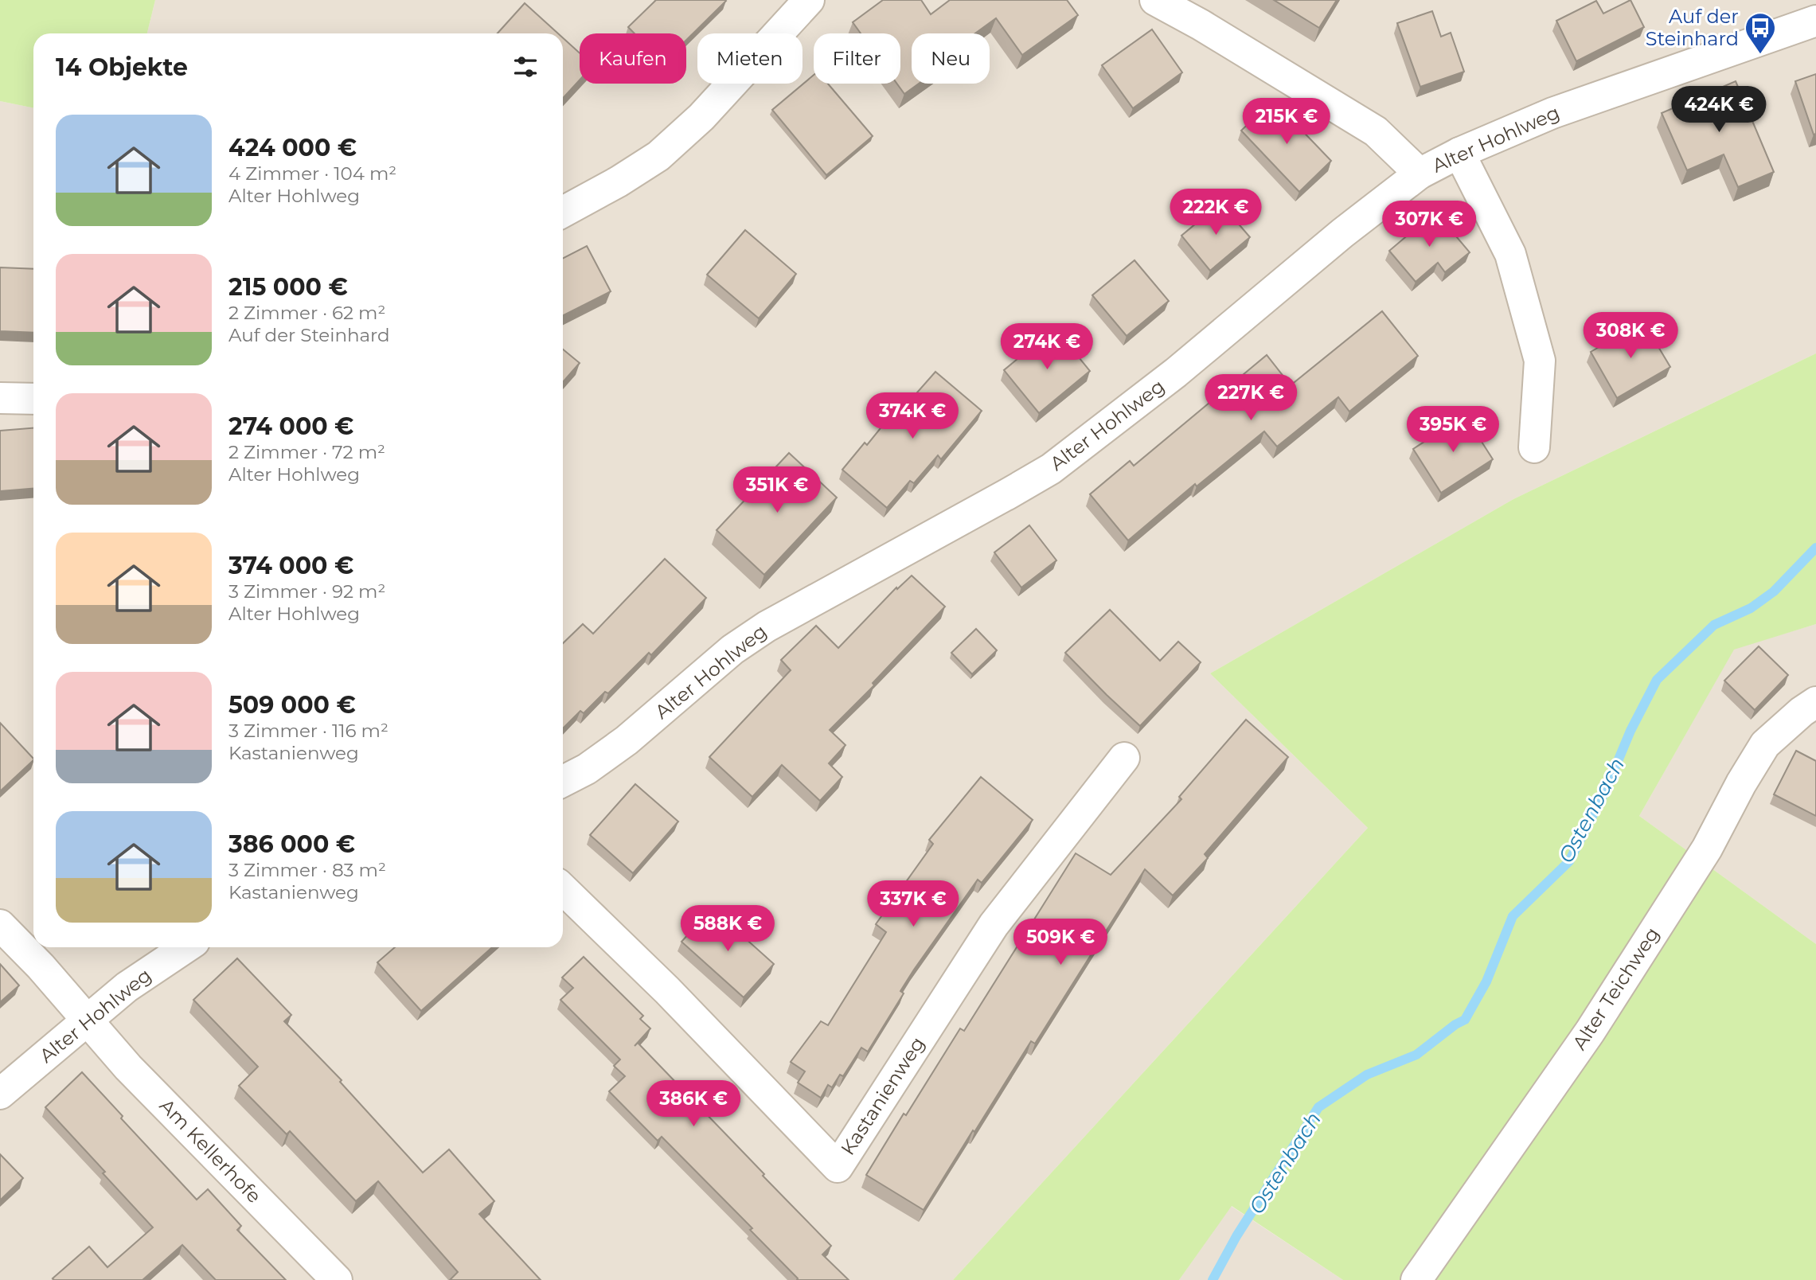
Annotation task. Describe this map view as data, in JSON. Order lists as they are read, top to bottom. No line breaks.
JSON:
{"streets":{"street":["Alter Hohlweg","Alter Teichweg","Kastanienweg","Am Kellerhofe"]},"crossings":[["Alter Hohlweg","Am Kellerhofe"]],"water":["Ostenbach"],"places":{"bus stop":["Auf der Steinhard"]},"page":{"chip":["Kaufen","Mieten","Filter","Neu"],"heading":"14 Objekte","price":["424K €","215K €","222K €","307K €","308K €","274K €","227K €","374K €","395K €","351K €","337K €","588K €","509K €","386K €"],"list":[{"name":"424 000 €","note":"4 Zimmer · 104 m² · Alter Hohlweg"},{"name":"215 000 €","note":"2 Zimmer · 62 m² · Auf der Steinhard"},{"name":"274 000 €","note":"2 Zimmer · 72 m² · Alter Hohlweg"},{"name":"374 000 €","note":"3 Zimmer · 92 m² · Alter Hohlweg"},{"name":"509 000 €","note":"3 Zimmer · 116 m² · Kastanienweg"},{"name":"386 000 €","note":"3 Zimmer · 83 m² · Kastanienweg"}]}}
